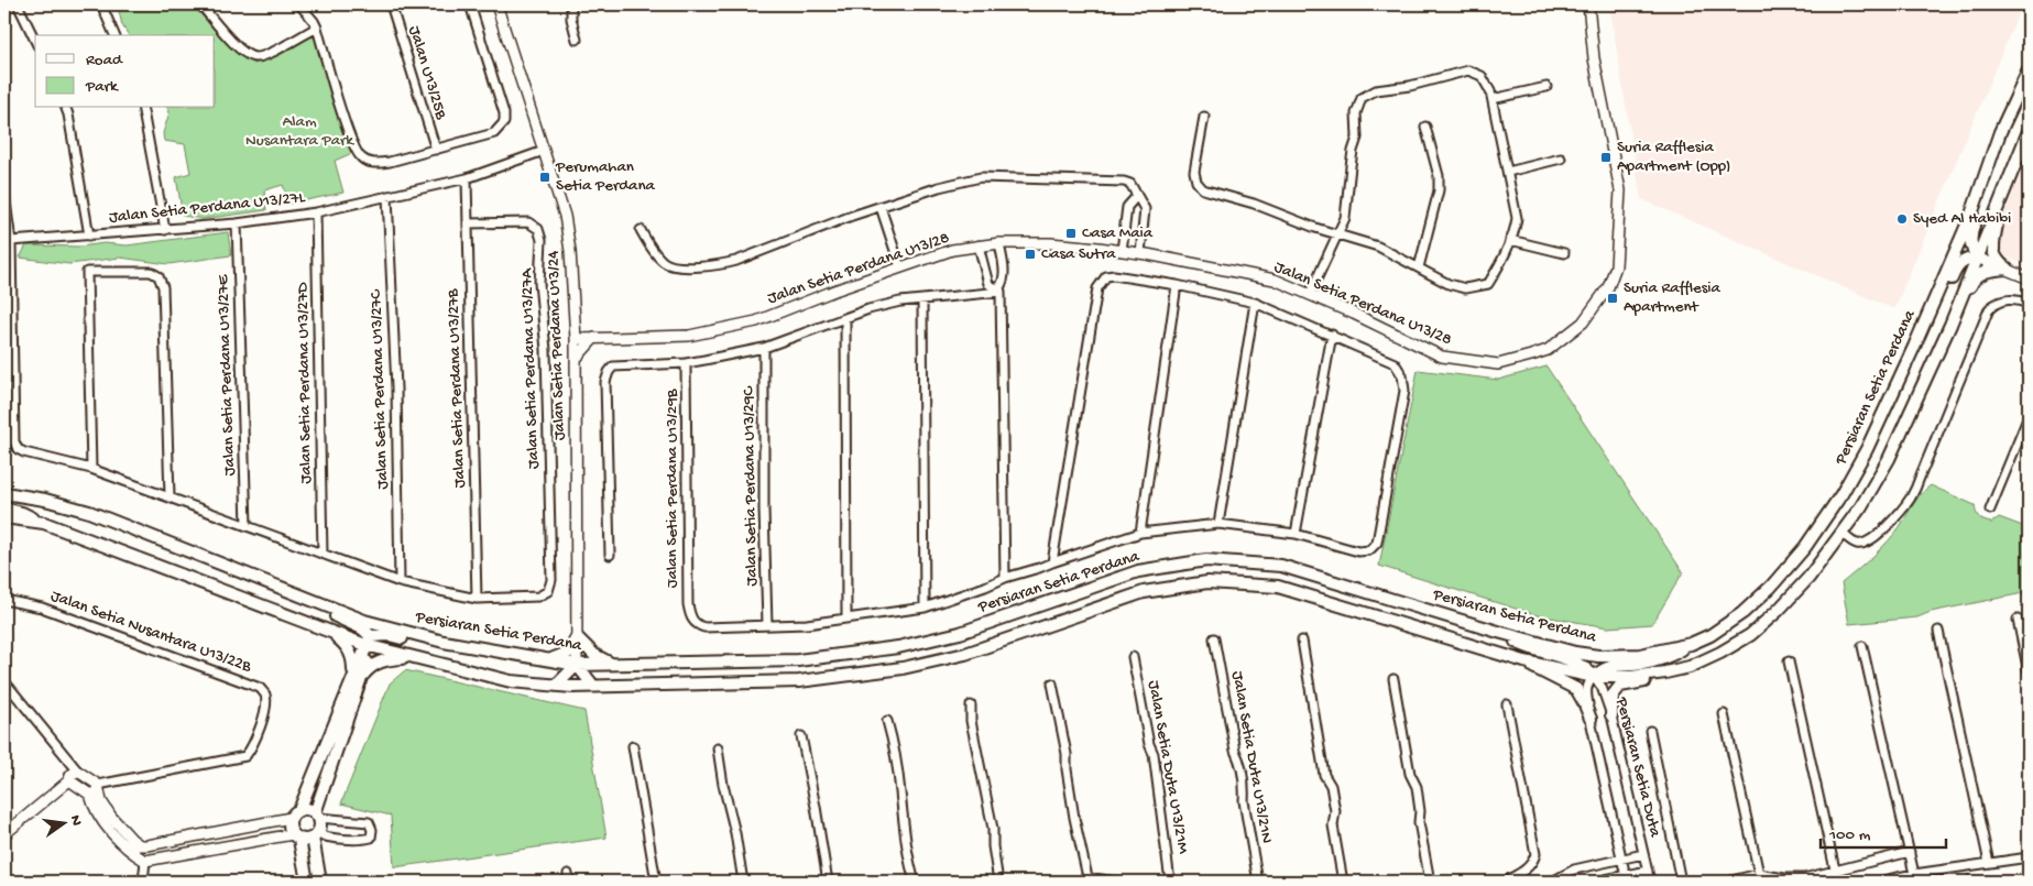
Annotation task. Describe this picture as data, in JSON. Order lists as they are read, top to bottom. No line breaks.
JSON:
{"streets":{"main road":["Persiaran Setia Perdana"],"street":["Jalan U13/25B","Jalan Setia Perdana U13/27L","Jalan Setia Perdana U13/28","Jalan Setia Perdana U13/24","Jalan Setia Perdana U13/27A","Jalan Setia Perdana U13/27E","Jalan Setia Perdana U13/27D","Jalan Setia Perdana U13/27B","Jalan Setia Perdana U13/27C","Jalan Setia Perdana U13/29C","Jalan Setia Perdana U13/29B","Jalan Setia Nusantara U13/22B","Jalan Setia Duta U13/21N","Jalan Setia Duta U13/21M","Persiaran Setia Duta"]},"crossings":[["Jalan Setia Perdana U13/27L","Jalan Setia Perdana U13/24"],["Jalan Setia Perdana U13/27L","Jalan Setia Perdana U13/27E"],["Jalan Setia Perdana U13/27L","Jalan Setia Perdana U13/27D"],["Jalan Setia Perdana U13/27L","Jalan Setia Perdana U13/27B"],["Jalan Setia Perdana U13/27L","Jalan Setia Perdana U13/27C"],["Jalan Setia Perdana U13/28","Jalan Setia Perdana U13/24"],["Jalan Setia Perdana U13/24","Persiaran Setia Perdana"],["Jalan Setia Perdana U13/27A","Jalan Setia Perdana U13/27B"],["Jalan Setia Perdana U13/29C","Jalan Setia Perdana U13/29B"]],"parks":["Alam Nusantara Park"],"places":{"transit":["Suria Rafflesia Apartment (Opp)","Perumahan Setia Perdana","Casa Maia","Casa Sutra","Suria Rafflesia Apartment"],"other":["Syed Al Habibi"]},"legend":["Road","Park"],"scale_bar":"100 m","north":"right"}
